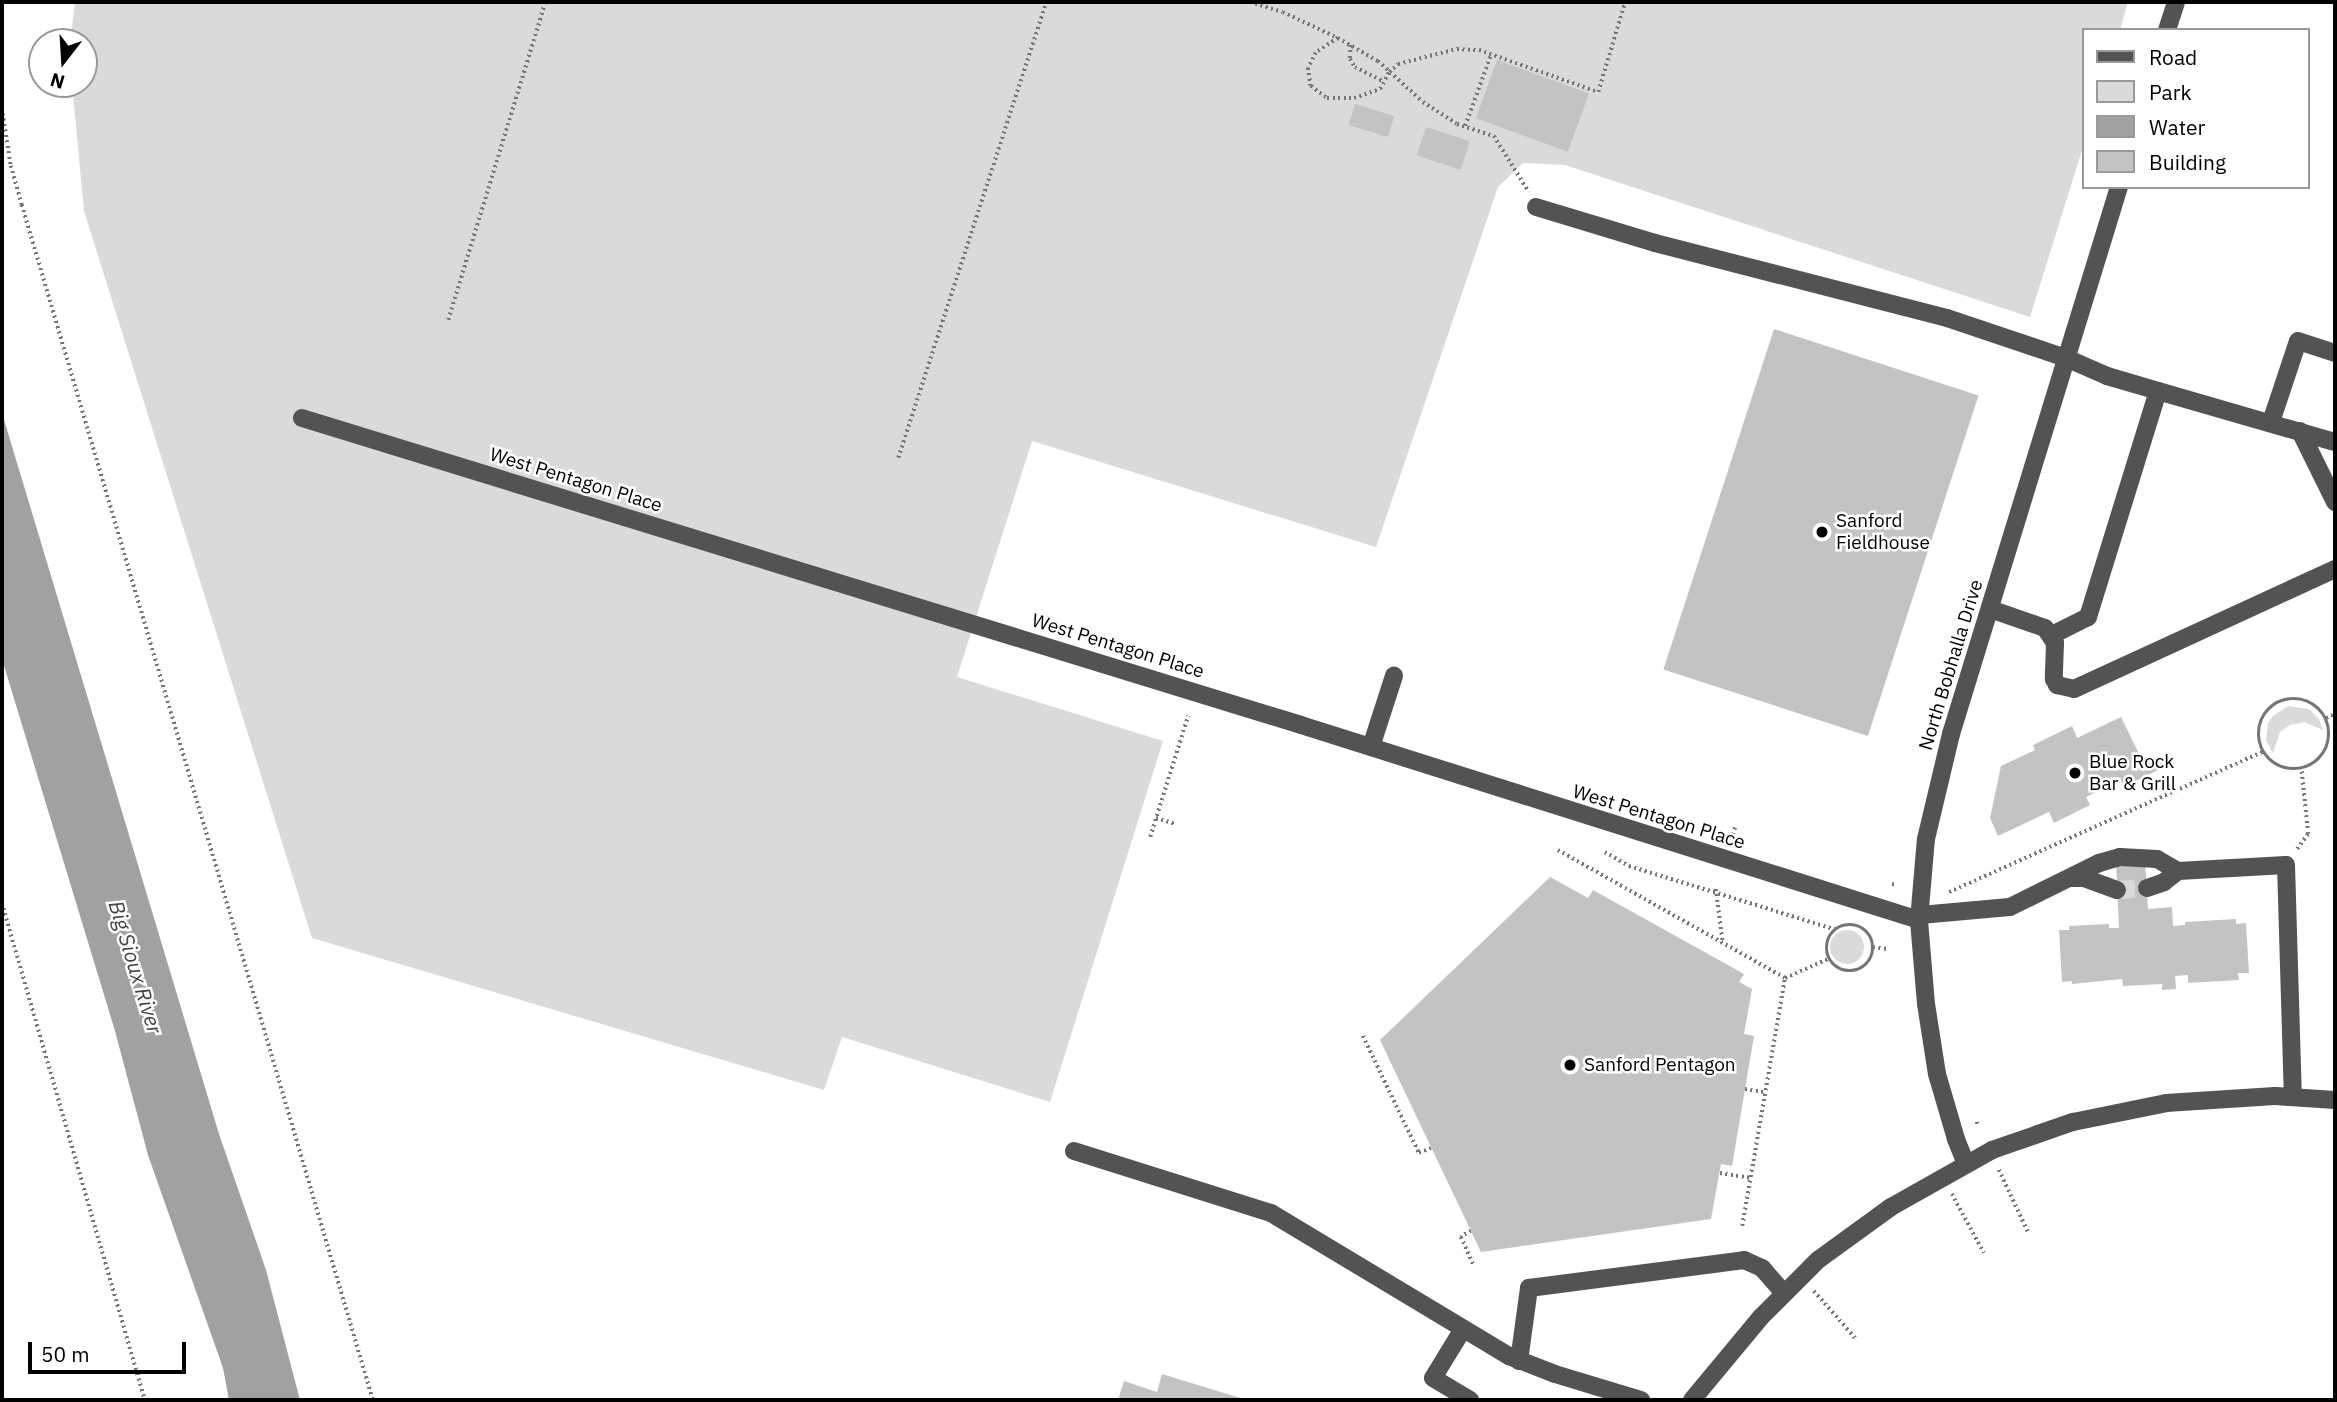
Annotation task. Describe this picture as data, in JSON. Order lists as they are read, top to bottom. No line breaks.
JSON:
{"streets":{"street":["West Pentagon Place","North Bobhalla Drive"]},"crossings":[["West Pentagon Place","North Bobhalla Drive"]],"water":["Big Sioux River"],"places":["Sanford Fieldhouse","Blue Rock Bar & Grill","Sanford Pentagon"],"legend":["Road","Park","Water","Building"],"scale_bar":"50 m","north":"bottom"}
